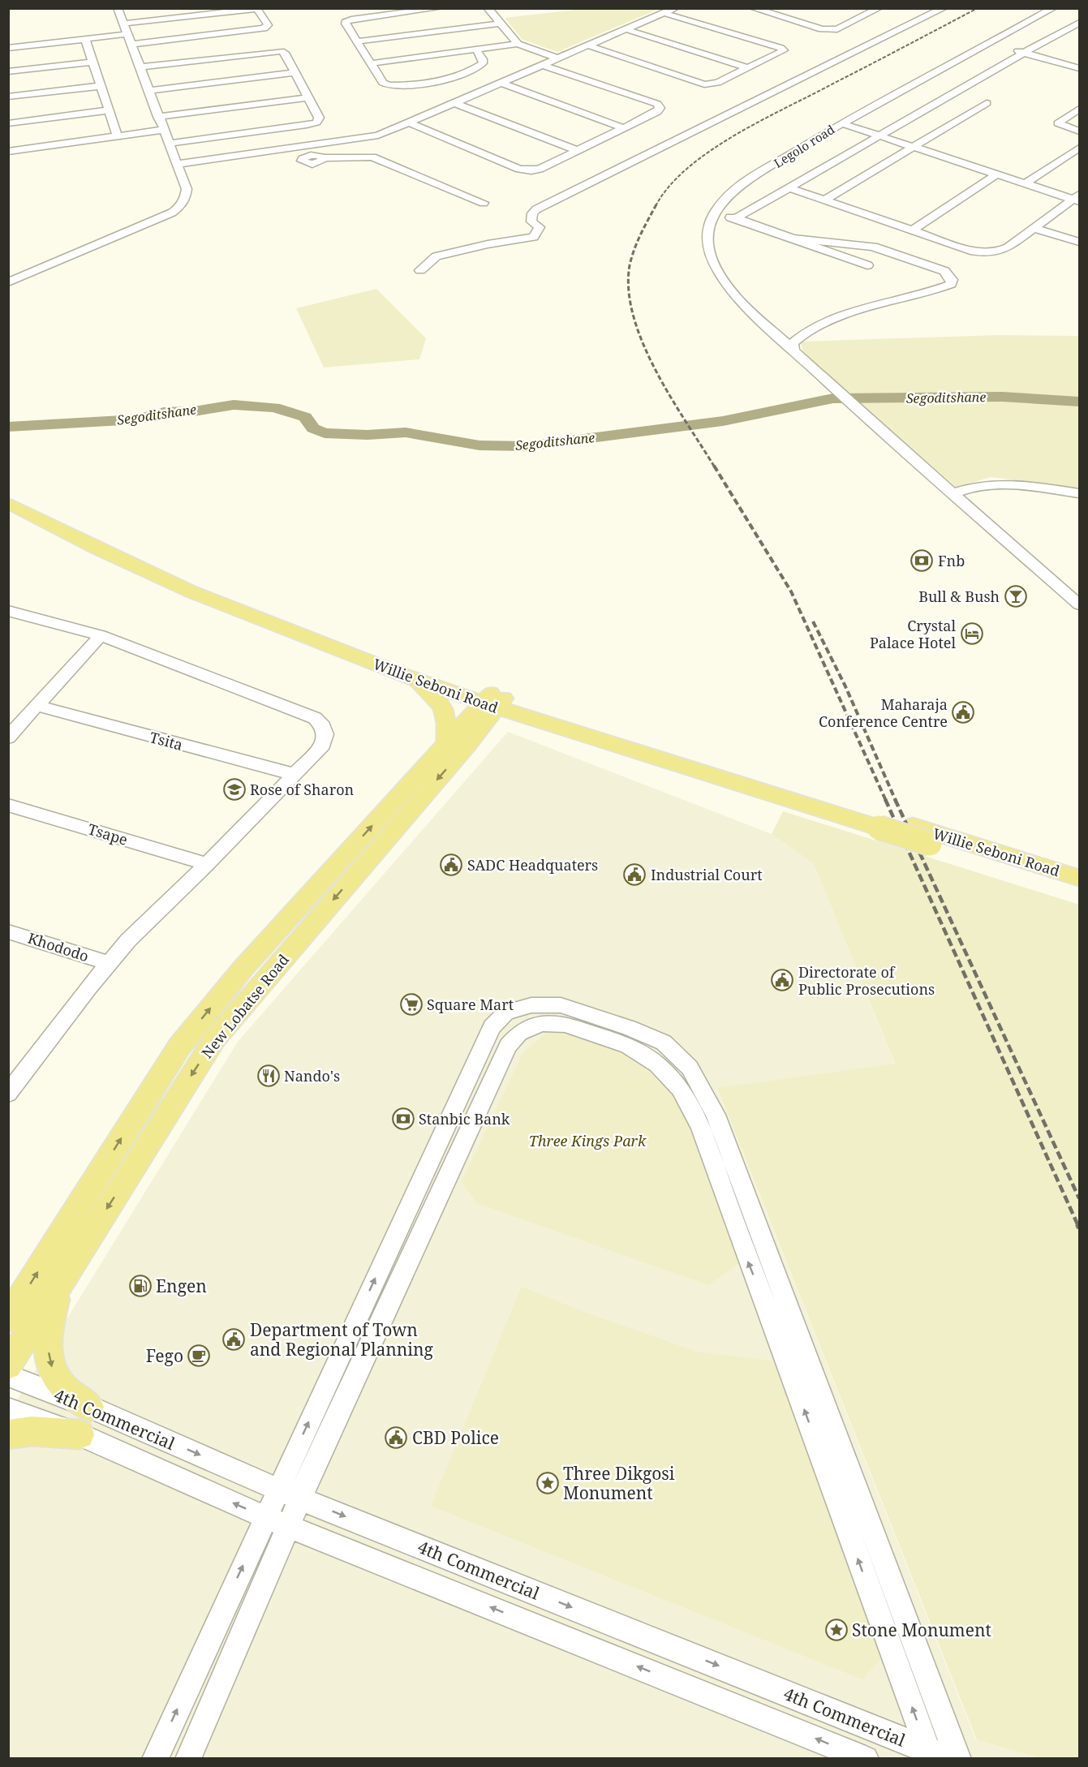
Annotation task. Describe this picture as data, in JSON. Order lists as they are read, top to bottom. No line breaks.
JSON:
{"streets":{"main road":["Willie Seboni Road","New Lobatse Road"],"street":["Legolo road","Tsita","Tsape","Khododo","4th Commercial"]},"crossings":[["Willie Seboni Road","New Lobatse Road"]],"water":["Segoditshane"],"parks":["Three Kings Park"],"places":{"bank":["Fnb","Stanbic Bank"],"bar":["Bull & Bush"],"hotel":["Crystal Palace Hotel"],"public building":["Maharaja Conference Centre","SADC Headquaters","Industrial Court","Directorate of Public Prosecutions","Department of Town and Regional Planning","CBD Police"],"school or university":["Rose of Sharon"],"supermarket":["Square Mart"],"restaurant":["Nando's"],"fuel station":["Engen"],"cafe":["Fego"],"place":["Three Dikgosi Monument","Stone Monument"]}}
